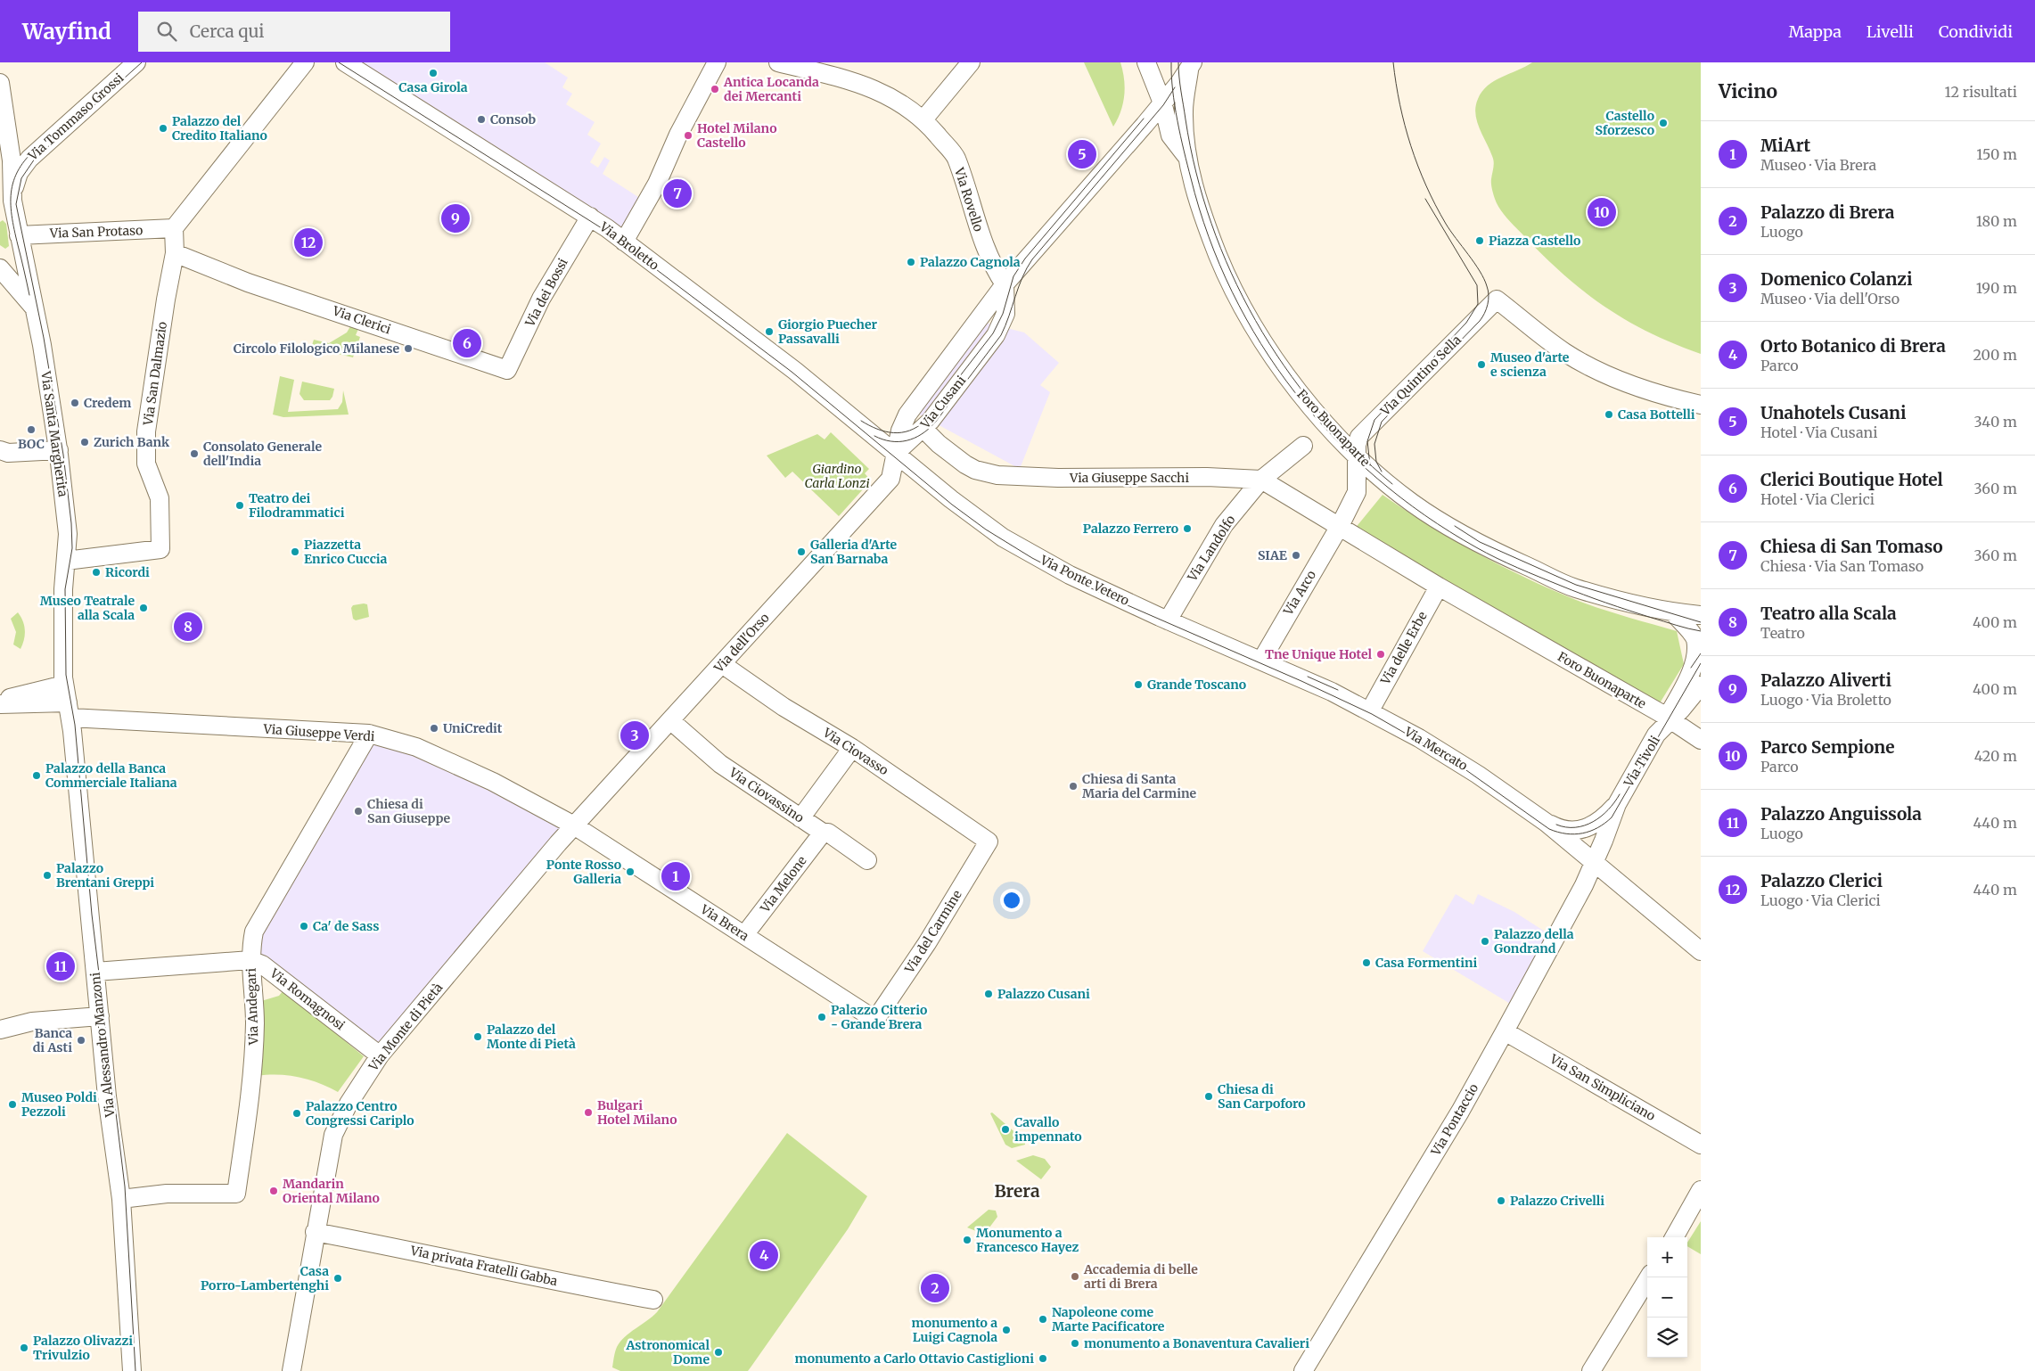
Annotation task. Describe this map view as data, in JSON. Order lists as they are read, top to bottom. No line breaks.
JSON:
{"streets":{"street":["Via Tommaso Grossi","Via Rovello","Via San Protaso","Via Broletto","Via dei Bossi","Via Clerici","Via San Dalmazio","Via Quintino Sella","Via Cusani","Foro Buonaparte","Via Santa Margherita","Via Giuseppe Sacchi","Via Landolfo","Via Ponte Vetero","Via Arco","Via dell'Orso","Via delle Erbe","Via Giuseppe Verdi","Via Mercato","Via Ciovasso","Via Tivoli","Via Ciovassino","Via Melone","Via Brera","Via del Carmine","Via Romagnosi","Via Andegari","Via Monte di Pietà","Via Alessandro Manzoni","Via San Simpliciano","Via Pontaccio","Via privata Fratelli Gabba"]},"crossings":[["Via Tommaso Grossi","Via Santa Margherita"],["Via Rovello","Via Cusani"],["Via San Protaso","Via San Dalmazio"],["Via San Protaso","Via Santa Margherita"],["Via Broletto","Via dei Bossi"],["Via Broletto","Via Cusani"],["Via Broletto","Via Ponte Vetero"],["Via Broletto","Via dell'Orso"],["Via dei Bossi","Via Clerici"],["Via Clerici","Via San Dalmazio"],["Via San Dalmazio","Via Santa Margherita"],["Via Quintino Sella","Foro Buonaparte"],["Via Quintino Sella","Via Arco"],["Via Cusani","Foro Buonaparte"],["Via Cusani","Via Giuseppe Sacchi"],["Via Cusani","Via Ponte Vetero"],["Via Cusani","Via dell'Orso"],["Foro Buonaparte","Via Giuseppe Sacchi"],["Foro Buonaparte","Via Landolfo"],["Foro Buonaparte","Via Arco"],["Foro Buonaparte","Via delle Erbe"],["Foro Buonaparte","Via Tivoli"],["Via Santa Margherita","Via Alessandro Manzoni"],["Via Giuseppe Sacchi","Via Landolfo"],["Via Landolfo","Via Ponte Vetero"],["Via Ponte Vetero","Via Arco"],["Via Ponte Vetero","Via dell'Orso"],["Via Ponte Vetero","Via Mercato"],["Via Arco","Via Mercato"],["Via dell'Orso","Via Giuseppe Verdi"],["Via dell'Orso","Via Ciovasso"],["Via dell'Orso","Via Ciovassino"],["Via dell'Orso","Via Brera"],["Via dell'Orso","Via Monte di Pietà"],["Via delle Erbe","Via Mercato"],["Via Giuseppe Verdi","Via Brera"],["Via Giuseppe Verdi","Via Andegari"],["Via Giuseppe Verdi","Via Monte di Pietà"],["Via Giuseppe Verdi","Via Alessandro Manzoni"],["Via Mercato","Via Tivoli"],["Via Mercato","Via Pontaccio"],["Via Ciovasso","Via del Carmine"],["Via Tivoli","Via Pontaccio"],["Via Ciovassino","Via Melone"],["Via Melone","Via Brera"],["Via Brera","Via del Carmine"],["Via Brera","Via Monte di Pietà"],["Via Romagnosi","Via Andegari"],["Via Romagnosi","Via Monte di Pietà"],["Via Andegari","Via Alessandro Manzoni"],["Via Monte di Pietà","Via privata Fratelli Gabba"],["Via San Simpliciano","Via Pontaccio"]],"districts":["Brera"],"parks":["Giardino Carla Lonzi"],"places":["Casa Girola","Antica Locanda dei Mercanti","Consob","Castello Sforzesco","Palazzo del Credito Italiano","Hotel Milano Castello","Piazza Castello","Palazzo Cagnola","Giorgio Puecher Passavalli","Circolo Filologico Milanese","Museo d'arte e scienza","Credem","Casa Bottelli","BOC","Zurich Bank","Consolato Generale dell'India","Teatro dei Filodrammatici","Palazzo Ferrero","Piazzetta Enrico Cuccia","Galleria d'Arte San Barnaba","SIAE","Ricordi","Museo Teatrale alla Scala","Tne Unique Hotel","Grande Toscano","UniCredit","Palazzo della Banca Commerciale Italiana","Chiesa di Santa Maria del Carmine","Chiesa di San Giuseppe","Ponte Rosso Galleria","Palazzo Brentani Greppi","Ca' de Sass","Palazzo della Gondrand","Casa Formentini","Palazzo Cusani","Palazzo Citterio - Grande Brera","Palazzo del Monte di Pietà","Banca di Asti","Chiesa di San Carpoforo","Museo Poldi Pezzoli","Bulgari Hotel Milano","Palazzo Centro Congressi Cariplo","Cavallo impennato","Mandarin Oriental Milano","Palazzo Crivelli","Monumento a Francesco Hayez","Accademia di belle arti di Brera","Casa Porro-Lambertenghi","Napoleone come Marte Pacificatore","monumento a Luigi Cagnola","monumento a Bonaventura Cavalieri","Palazzo Olivazzi Trivulzio","Astronomical Dome","monumento a Carlo Ottavio Castiglioni"],"page":{"header":"Wayfind","search":"Cerca qui","nav":["Mappa","Livelli","Condividi"],"heading":["Vicino","12 risultati"],"list":[{"mark":"1","name":"MiArt","note":"Museo · Via Brera","value":"150 m"},{"mark":"2","name":"Palazzo di Brera","note":"Luogo","value":"180 m"},{"mark":"3","name":"Domenico Colanzi","note":"Museo · Via dell'Orso","value":"190 m"},{"mark":"4","name":"Orto Botanico di Brera","note":"Parco","value":"200 m"},{"mark":"5","name":"Unahotels Cusani","note":"Hotel · Via Cusani","value":"340 m"},{"mark":"6","name":"Clerici Boutique Hotel","note":"Hotel · Via Clerici","value":"360 m"},{"mark":"7","name":"Chiesa di San Tomaso","note":"Chiesa · Via San Tomaso","value":"360 m"},{"mark":"8","name":"Teatro alla Scala","note":"Teatro","value":"400 m"},{"mark":"9","name":"Palazzo Aliverti","note":"Luogo · Via Broletto","value":"400 m"},{"mark":"10","name":"Parco Sempione","note":"Parco","value":"420 m"},{"mark":"11","name":"Palazzo Anguissola","note":"Luogo","value":"440 m"},{"mark":"12","name":"Palazzo Clerici","note":"Luogo · Via Clerici","value":"440 m"}],"pins":["5","7","10","9","12","6","8","3","1","11","4","2"],"map_buttons":["+","−"]}}
